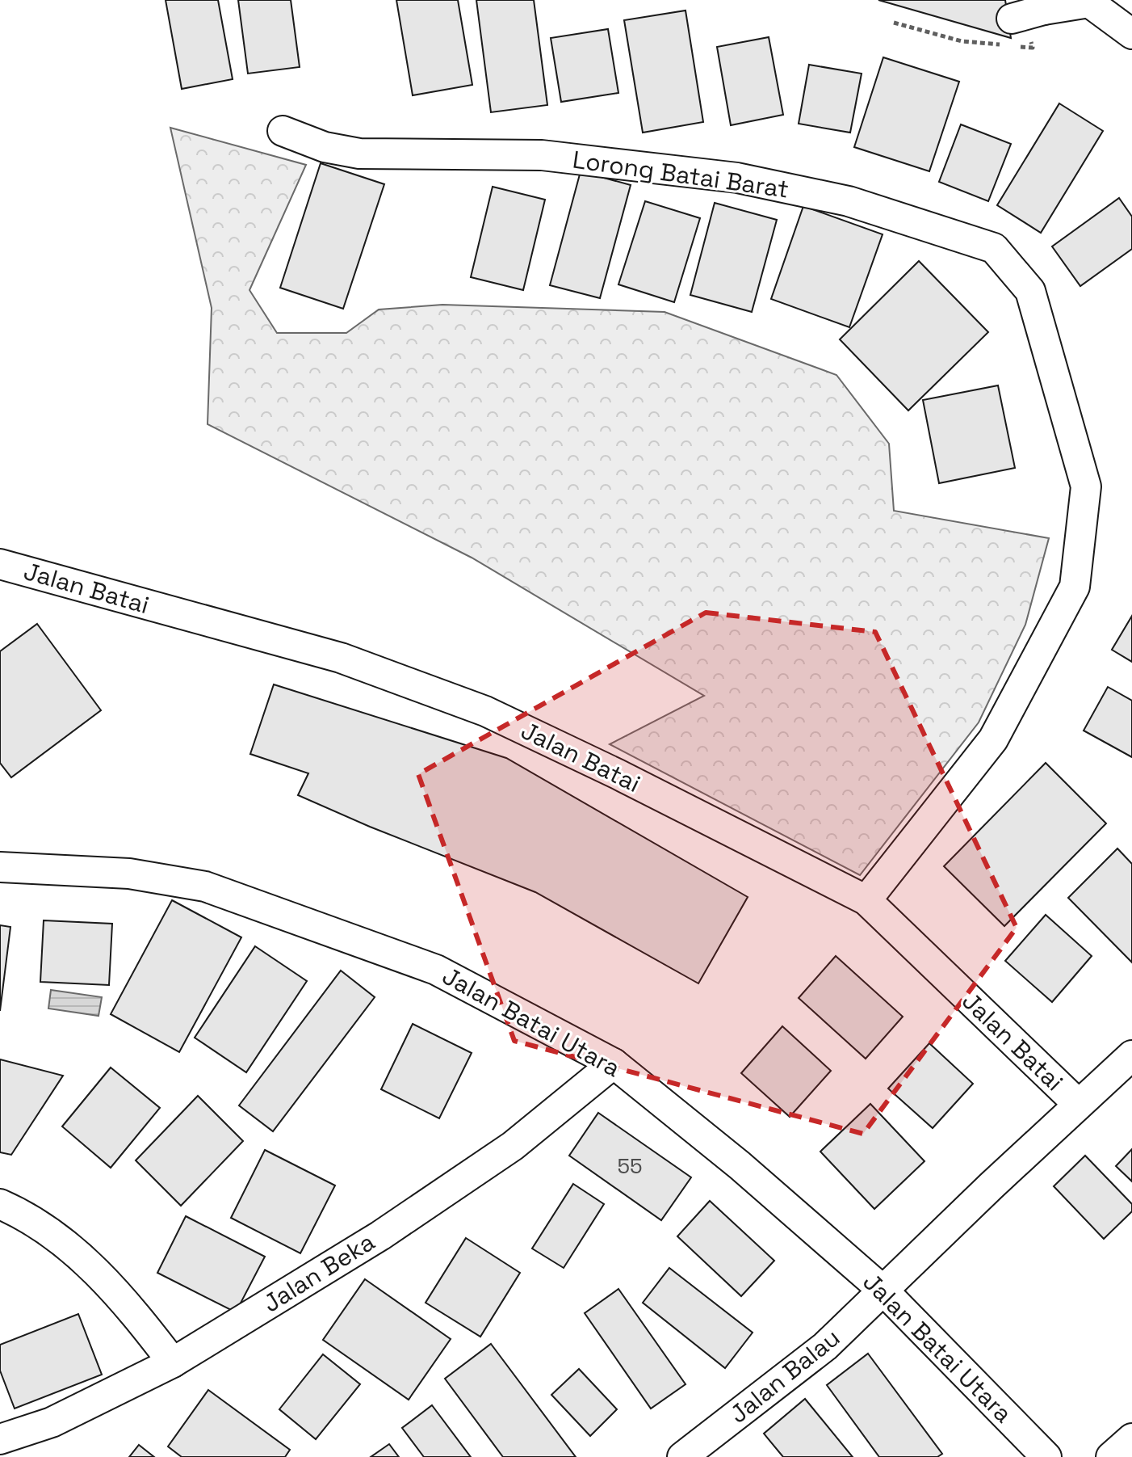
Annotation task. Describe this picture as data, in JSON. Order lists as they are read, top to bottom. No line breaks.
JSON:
{"streets":{"street":["Lorong Batai Barat","Jalan Batai","Jalan Batai Utara","Jalan Beka","Jalan Balau"]},"crossings":[["Lorong Batai Barat","Jalan Batai"],["Jalan Batai","Jalan Balau"],["Jalan Batai Utara","Jalan Beka"],["Jalan Batai Utara","Jalan Balau"]],"house_numbers":["55"]}
